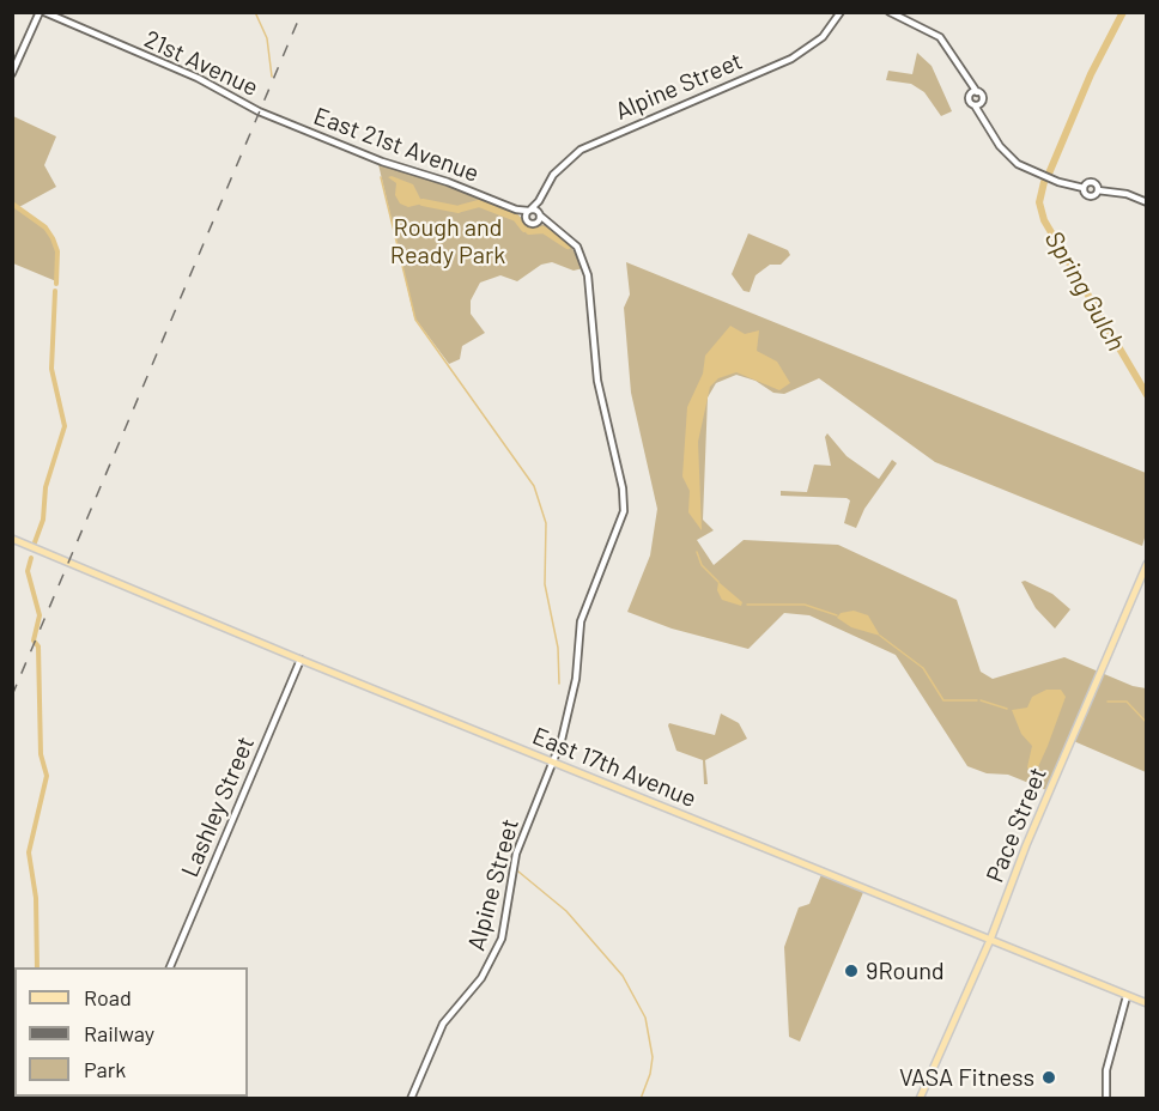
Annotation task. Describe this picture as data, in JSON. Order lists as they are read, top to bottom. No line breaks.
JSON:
{"streets":{"main road":["East 17th Avenue","Pace Street"],"street":["21st Avenue","Alpine Street","East 21st Avenue","Lashley Street"]},"crossings":[["21st Avenue","East 21st Avenue"],["Alpine Street","East 21st Avenue"],["Alpine Street","East 17th Avenue"],["East 17th Avenue","Lashley Street"],["East 17th Avenue","Pace Street"]],"water":["Spring Gulch"],"parks":["Rough and Ready Park"],"places":["9Round","VASA Fitness"],"legend":["Road","Railway","Park"]}
